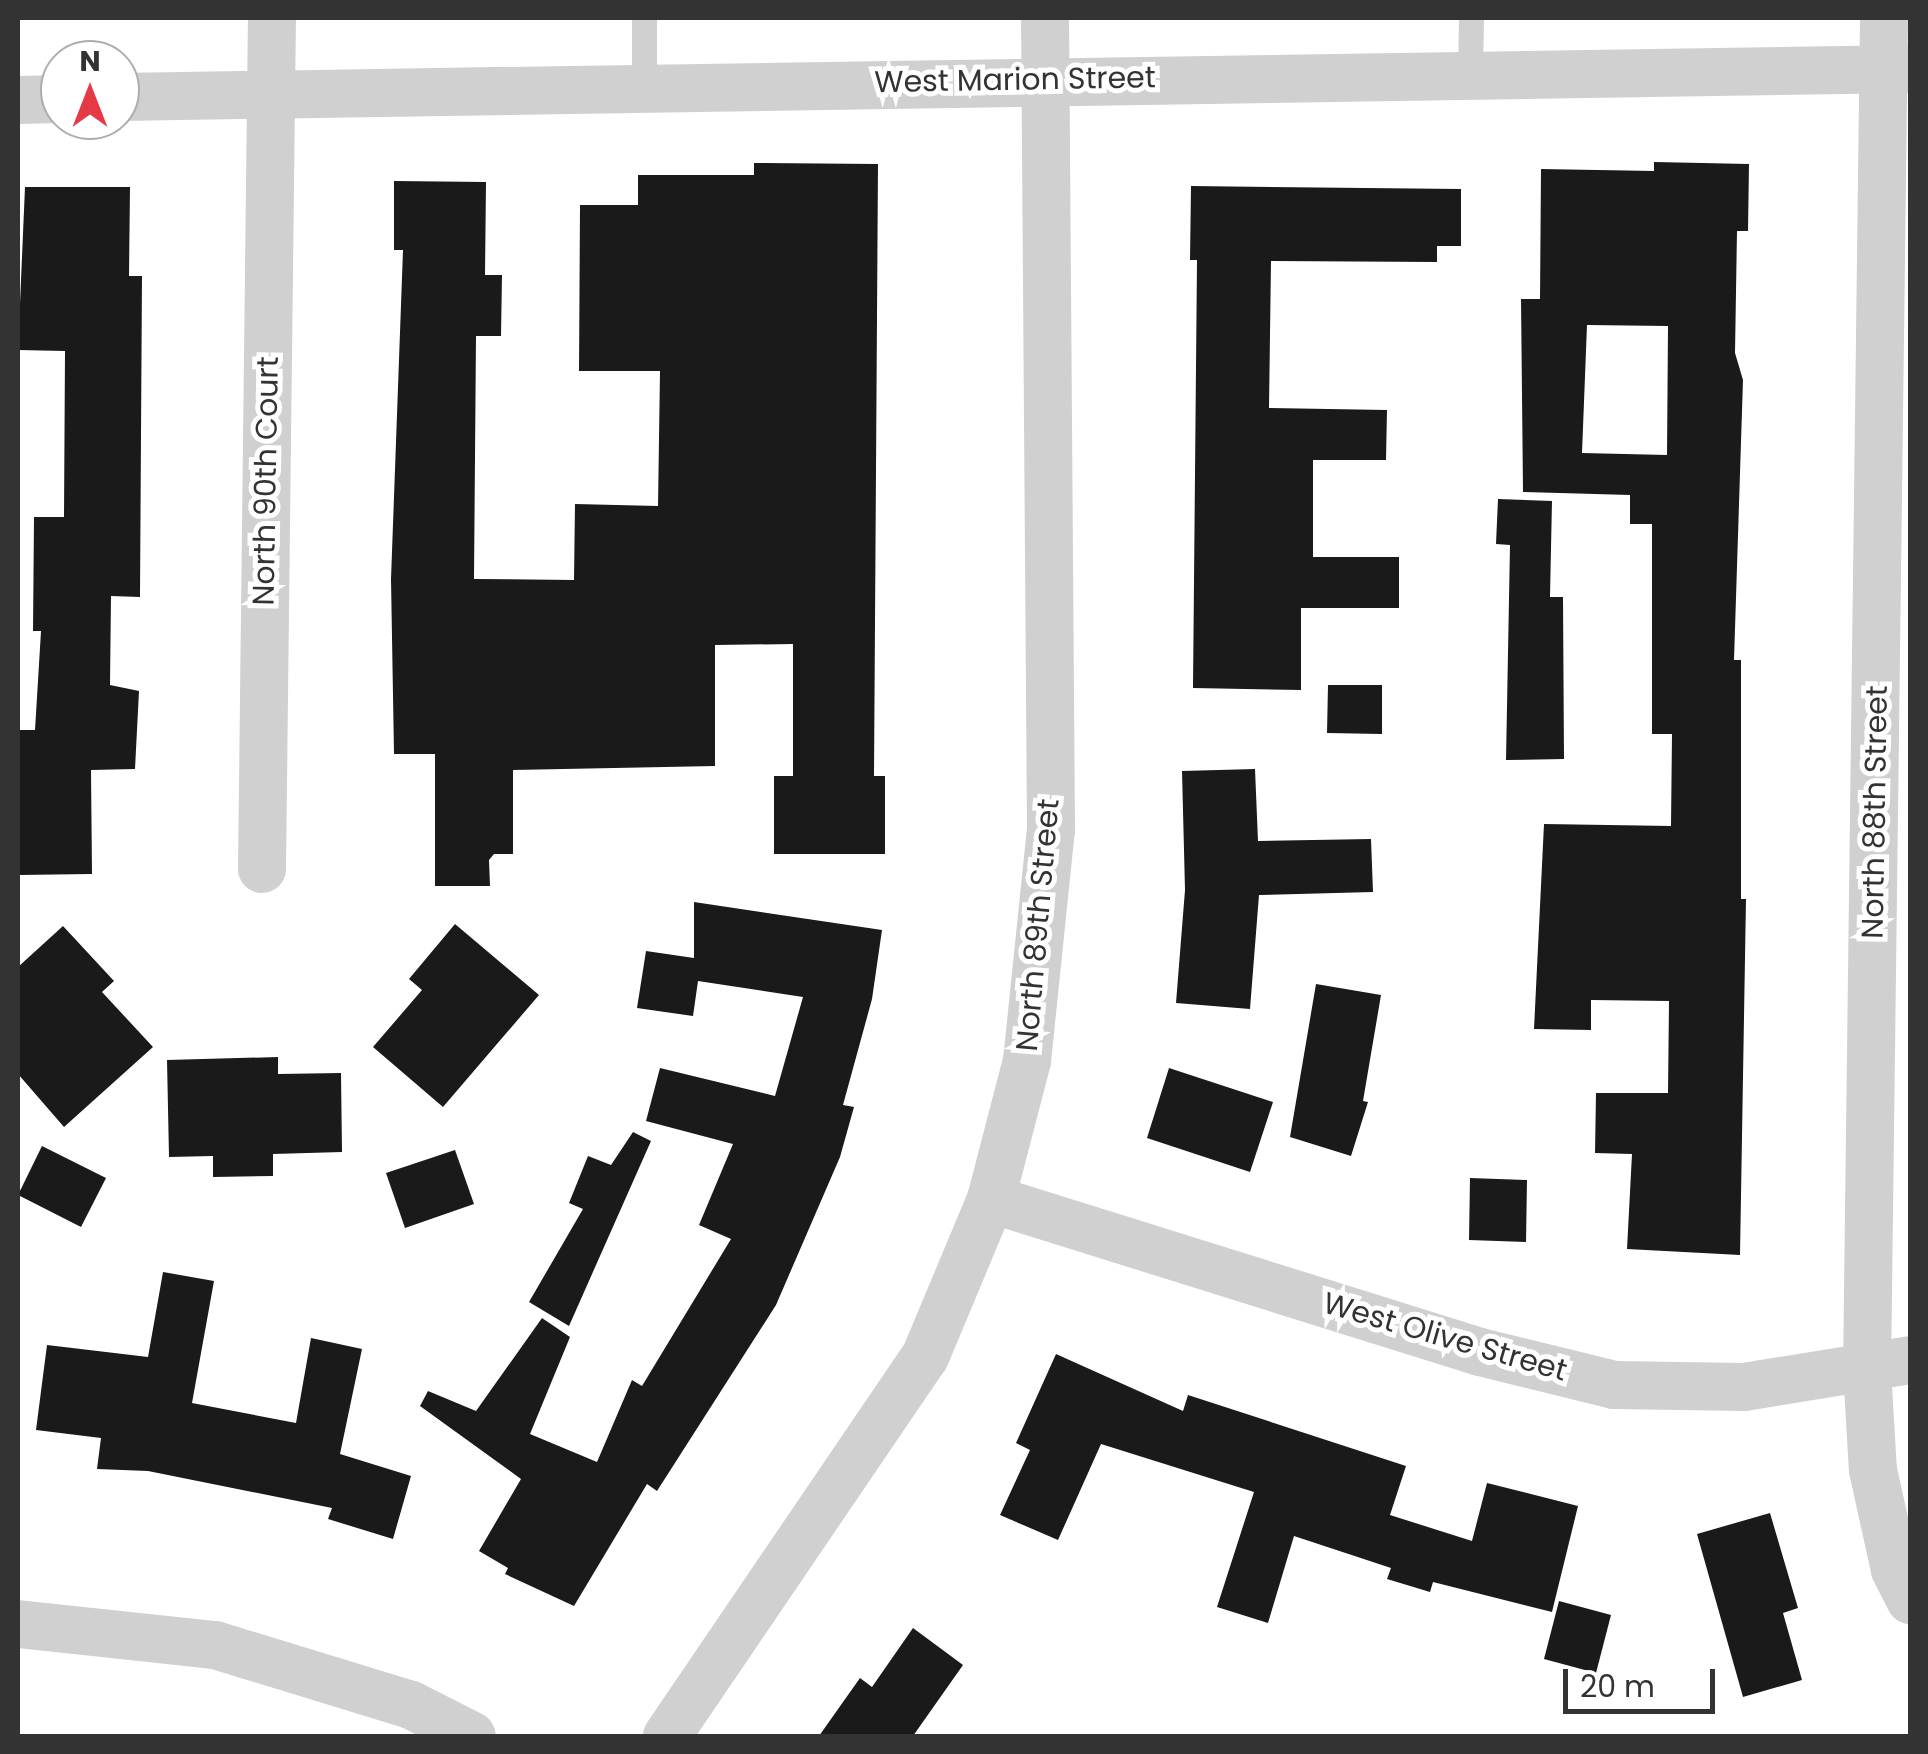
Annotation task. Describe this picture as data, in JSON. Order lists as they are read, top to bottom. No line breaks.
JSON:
{"streets":{"street":["West Marion Street","North 90th Court","North 88th Street","North 89th Street","West Olive Street"]},"crossings":[["West Marion Street","North 90th Court"],["West Marion Street","North 88th Street"],["West Marion Street","North 89th Street"],["North 88th Street","West Olive Street"],["North 89th Street","West Olive Street"]],"scale_bar":"20 m","north":"top"}
